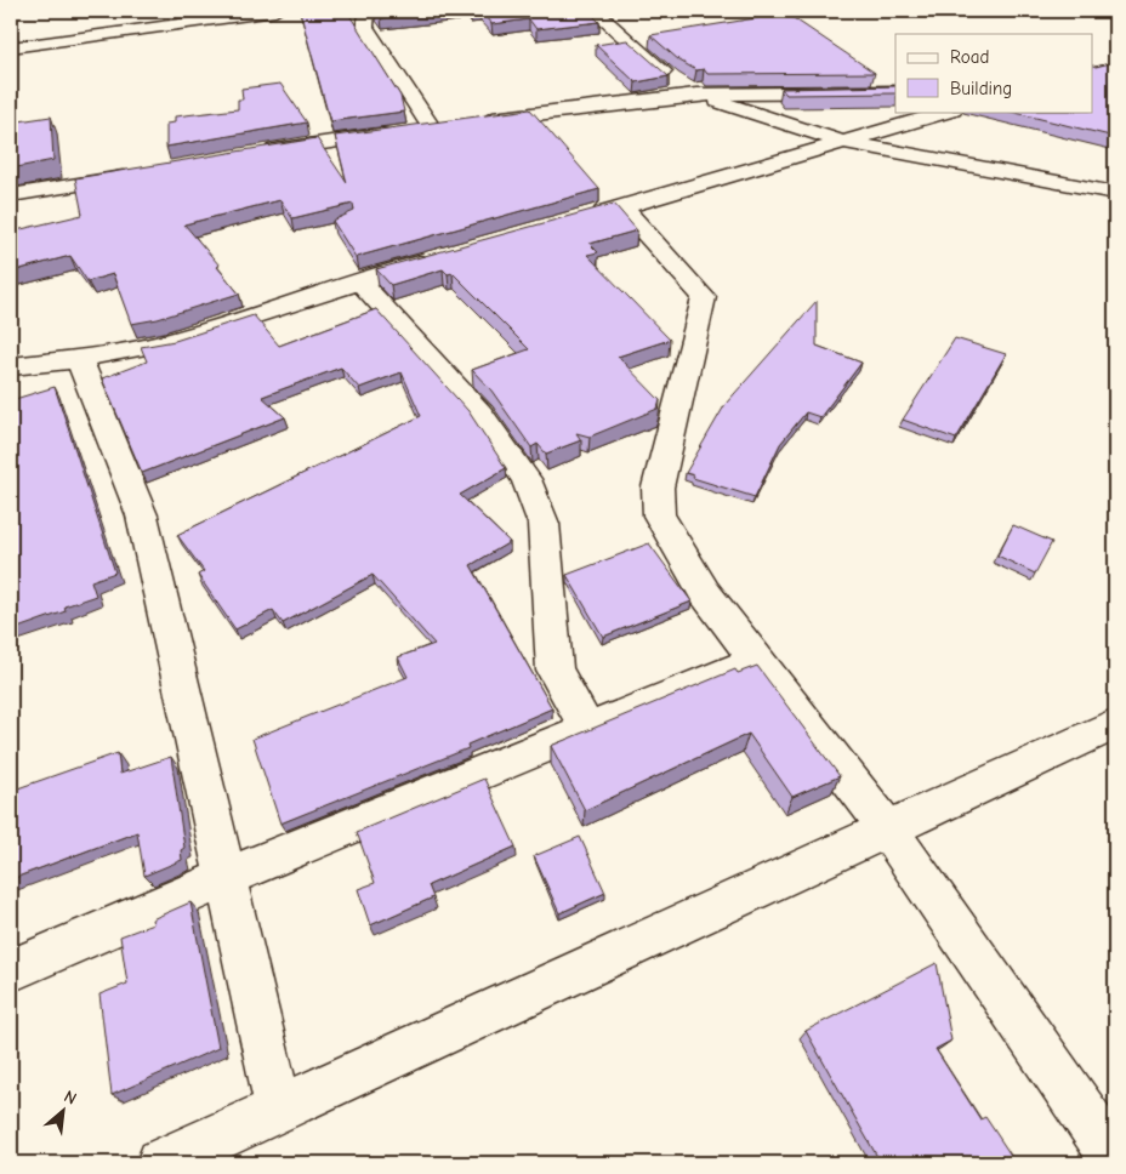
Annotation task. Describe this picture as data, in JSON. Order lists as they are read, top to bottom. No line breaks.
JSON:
{"legend":["Road","Building"],"north":"top right"}
